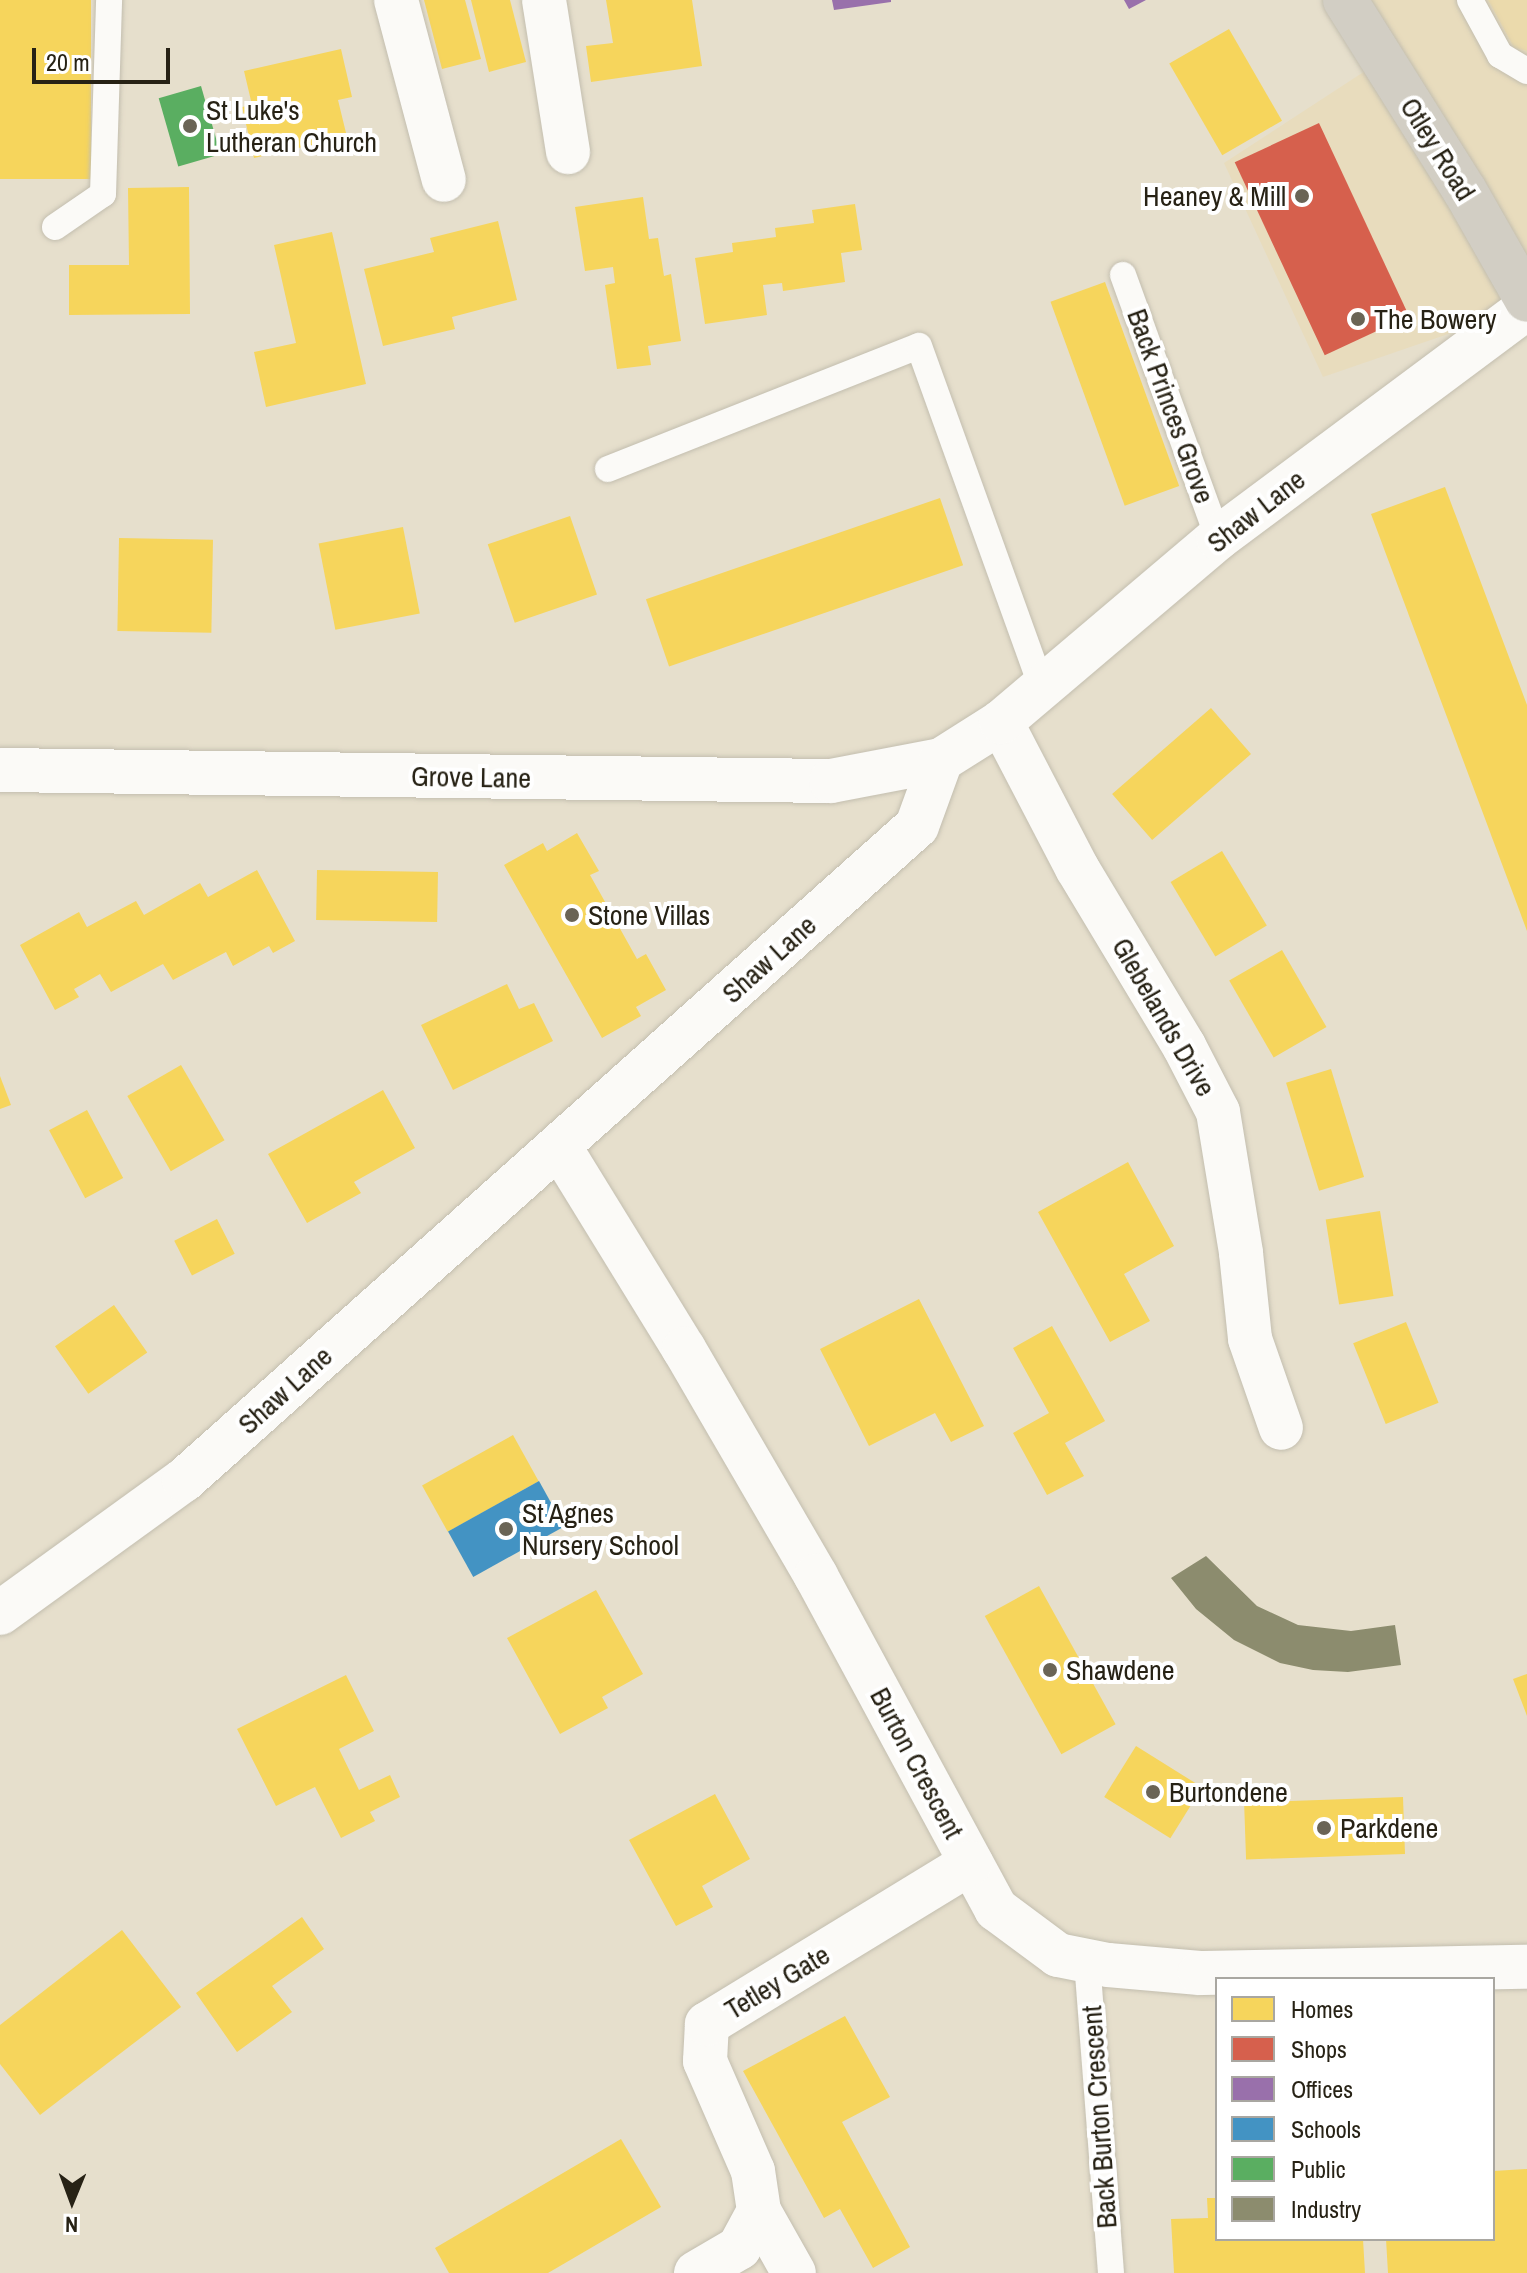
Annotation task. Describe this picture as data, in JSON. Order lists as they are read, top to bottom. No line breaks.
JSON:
{"streets":{"highway":["Otley Road"],"street":["Shaw Lane","Grove Lane","Glebelands Drive","Burton Crescent","Tetley Gate"],"lane":["Back Princes Grove","Back Burton Crescent"]},"crossings":[["Back Princes Grove","Shaw Lane"],["Shaw Lane","Grove Lane"],["Shaw Lane","Glebelands Drive"],["Shaw Lane","Burton Crescent"],["Burton Crescent","Tetley Gate"],["Burton Crescent","Back Burton Crescent"]],"places":["St Luke's Lutheran Church","Heaney & Mill","The Bowery","Stone Villas","St Agnes Nursery School","Shawdene","Burtondene","Parkdene"],"legend":["Homes","Shops","Offices","Schools","Public","Industry"],"scale_bar":"20 m","north":"bottom"}
